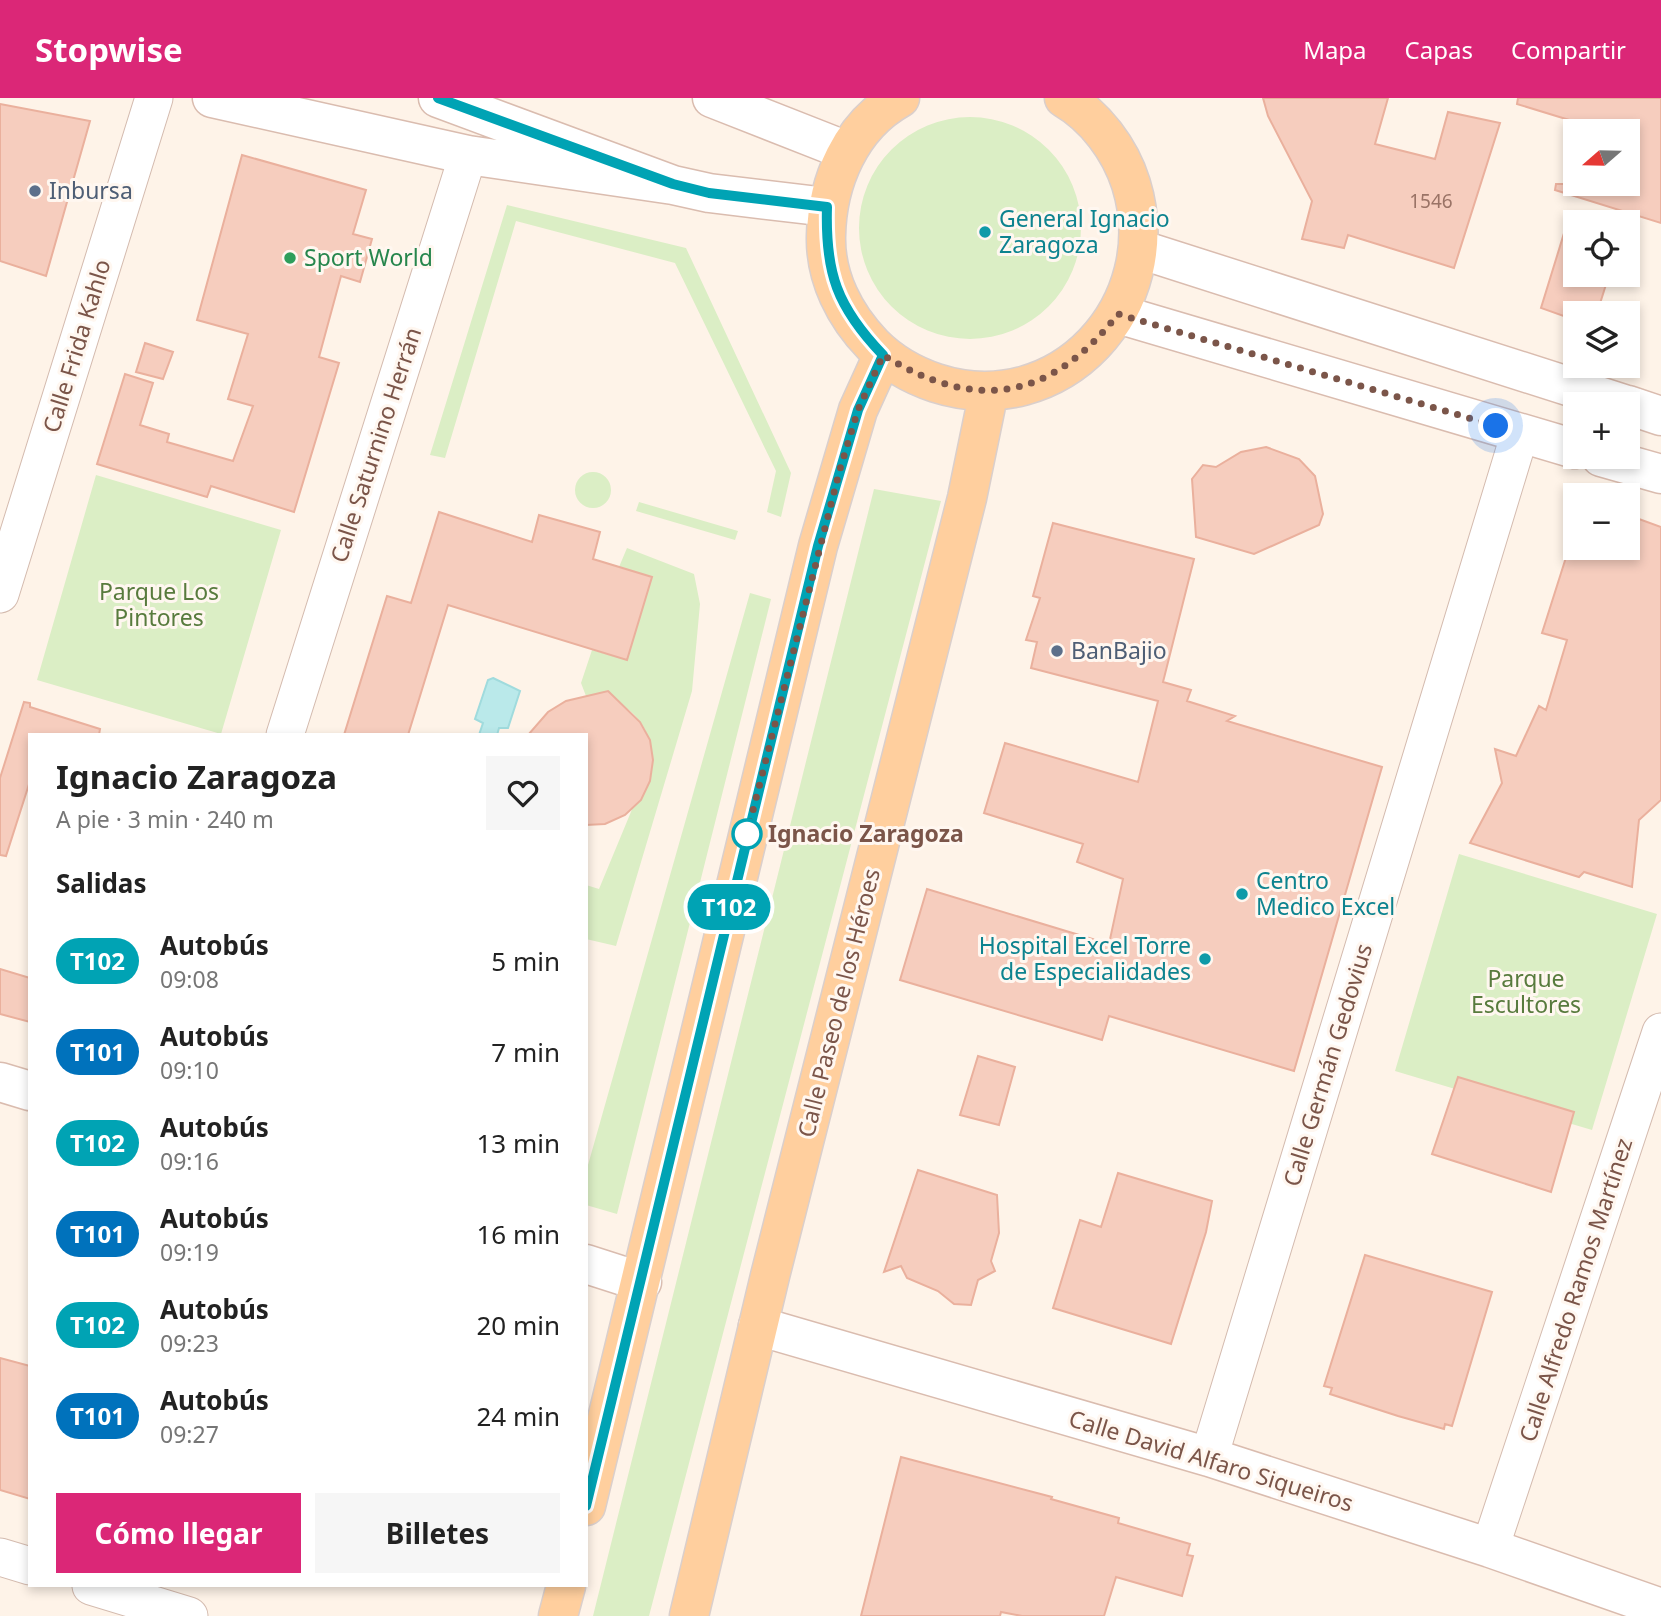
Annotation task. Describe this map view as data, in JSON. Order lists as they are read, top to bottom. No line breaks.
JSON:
{"streets":{"main road":["Calle Paseo de los Héroes","Calle David Alfaro Siqueiros"],"street":["Calle Frida Kahlo","Calle Saturnino Herrán","Calle Germán Gedovius","Calle Alfredo Ramos Martínez"]},"crossings":[["Calle Paseo de los Héroes","Calle David Alfaro Siqueiros"],["Calle Germán Gedovius","Calle David Alfaro Siqueiros"],["Calle Alfredo Ramos Martínez","Calle David Alfaro Siqueiros"]],"parks":["Parque Los Pintores","Parque Escultores"],"places":["Inbursa","General Ignacio Zaragoza","Sport World","BanBajio","Ignacio Zaragoza","Centro Medico Excel","Hospital Excel Torre de Especialidades"],"lines":["bus line T102"],"house_numbers":["1546"],"north":"left","page":{"header":"Stopwise","nav":["Mapa","Capas","Compartir"],"on_map":"T102","map_buttons":["+","−"],"heading":[["Ignacio Zaragoza","A pie · 3 min · 240 m"],"Salidas"],"list":[{"mark":"T102","name":"Autobús","note":"09:08","value":"5 min"},{"mark":"T101","name":"Autobús","note":"09:10","value":"7 min"},{"mark":"T102","name":"Autobús","note":"09:16","value":"13 min"},{"mark":"T101","name":"Autobús","note":"09:19","value":"16 min"},{"mark":"T102","name":"Autobús","note":"09:23","value":"20 min"},{"mark":"T101","name":"Autobús","note":"09:27","value":"24 min"}],"buttons":["Cómo llegar","Billetes"]}}
